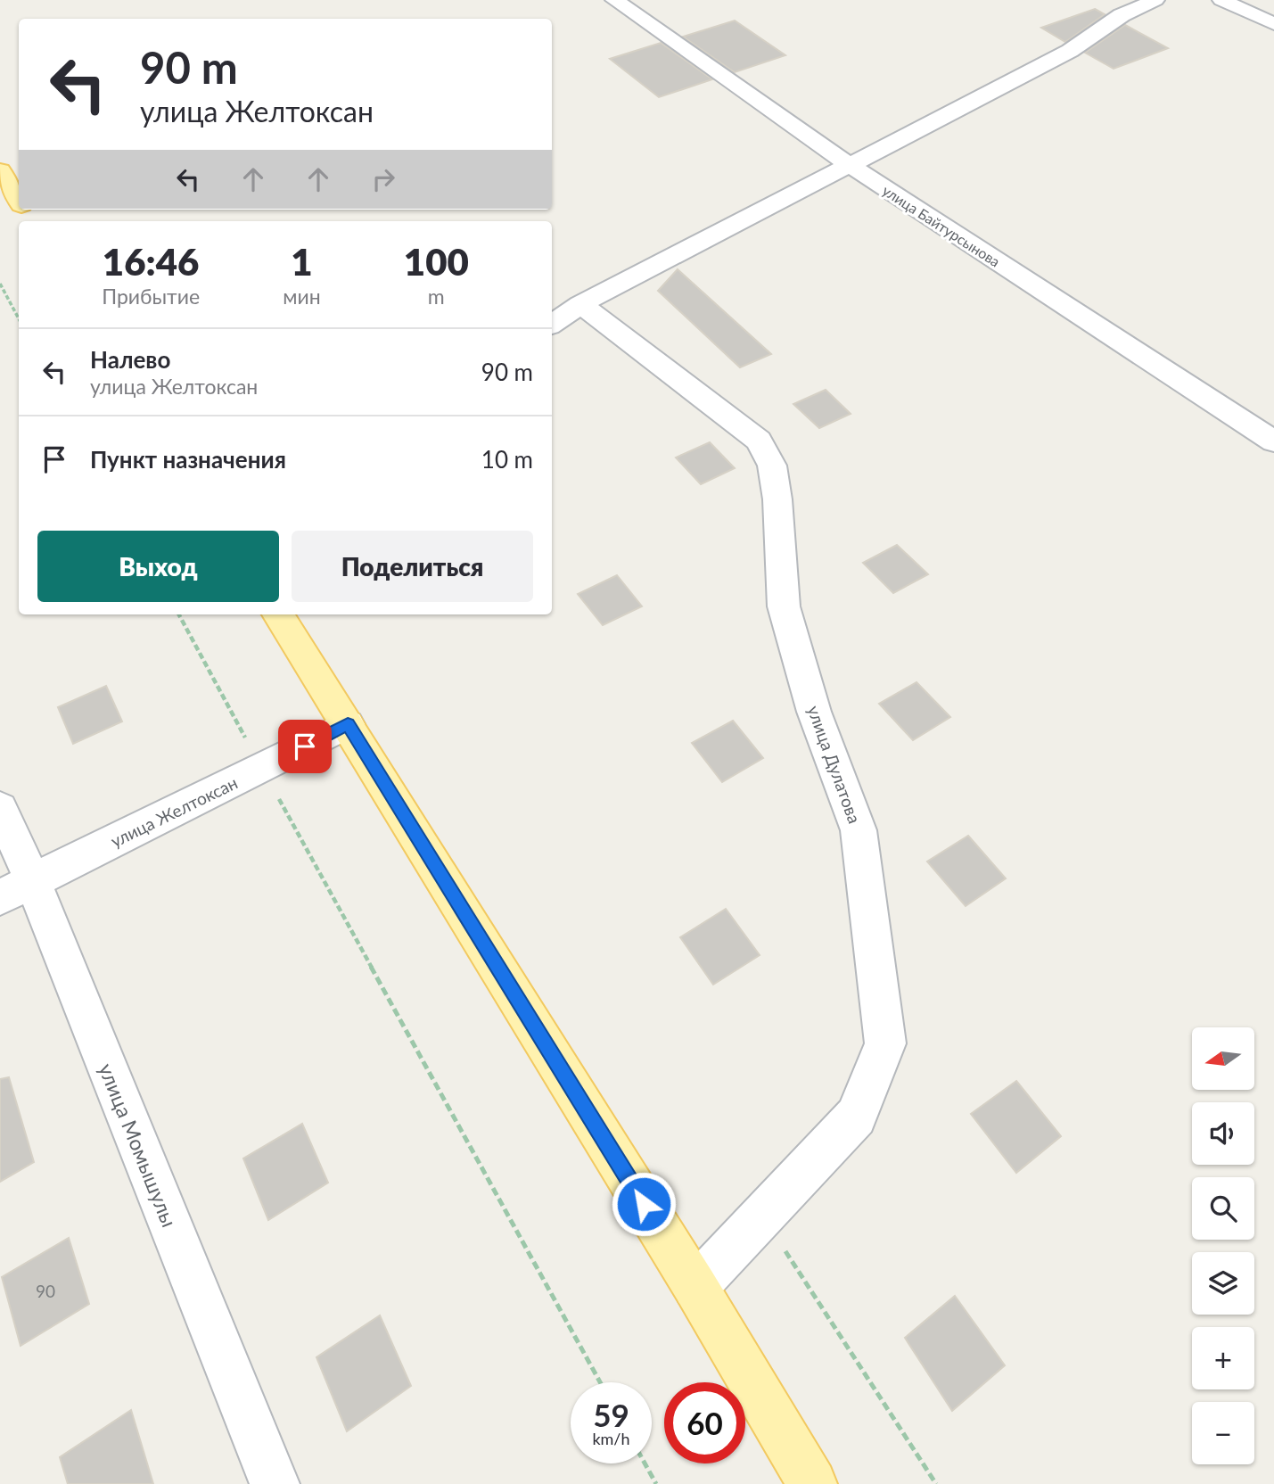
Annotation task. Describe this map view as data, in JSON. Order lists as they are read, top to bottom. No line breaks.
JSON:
{"streets":{"street":["улица Байтурсынова","улица Дулатова","улица Желтоксан","улица Момышулы"]},"crossings":[["улица Желтоксан","улица Момышулы"]],"house_numbers":["90"],"north":"left","page":{"turn":["90 m","улица Желтоксан"],"eta":["16:46","Прибытие","1","мин","100","m"],"list":[{"name":"Налево","note":"улица Желтоксан","value":"90 m"},{"name":"Пункт назначения","value":"10 m"}],"buttons":["Выход","Поделиться"],"map_buttons":["+","−"],"speed":"59 km/h","limit":"60"}}
